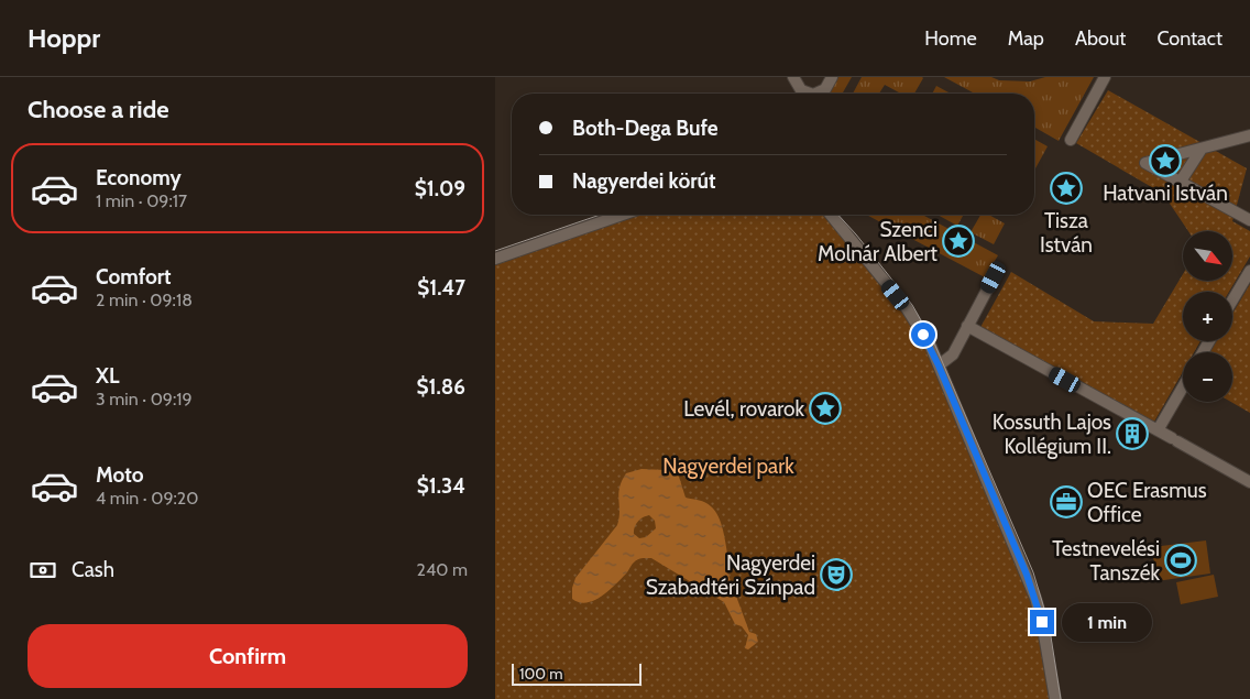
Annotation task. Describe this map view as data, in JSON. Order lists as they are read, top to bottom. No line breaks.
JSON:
{"parks":["Nagyerdei park"],"places":{"place":["Hatvani István","Tisza István","Szenci Molnár Albert","Levél, rovarok"],"building":["Kossuth Lajos Kollégium II."],"office":["OEC Erasmus Office"],"sports":["Testnevelési Tanszék"],"theatre":["Nagyerdei Szabadtéri Színpad"]},"scale_bar":"100 m","north":"bottom right","page":{"header":"Hoppr","nav":["Home","Map","About","Contact"],"heading":"Choose a ride","banner":["Both-Dega Bufe","Nagyerdei körút"],"list":[{"name":"Economy","note":"1 min · 09:17","value":"$1.09"},{"name":"Comfort","note":"2 min · 09:18","value":"$1.47"},{"name":"XL","note":"3 min · 09:19","value":"$1.86"},{"name":"Moto","note":"4 min · 09:20","value":"$1.34"}],"map_buttons":["+","−"],"pay":["Cash","240 m"],"bubble":"1 min","buttons":"Confirm","scale":"100 m"}}
